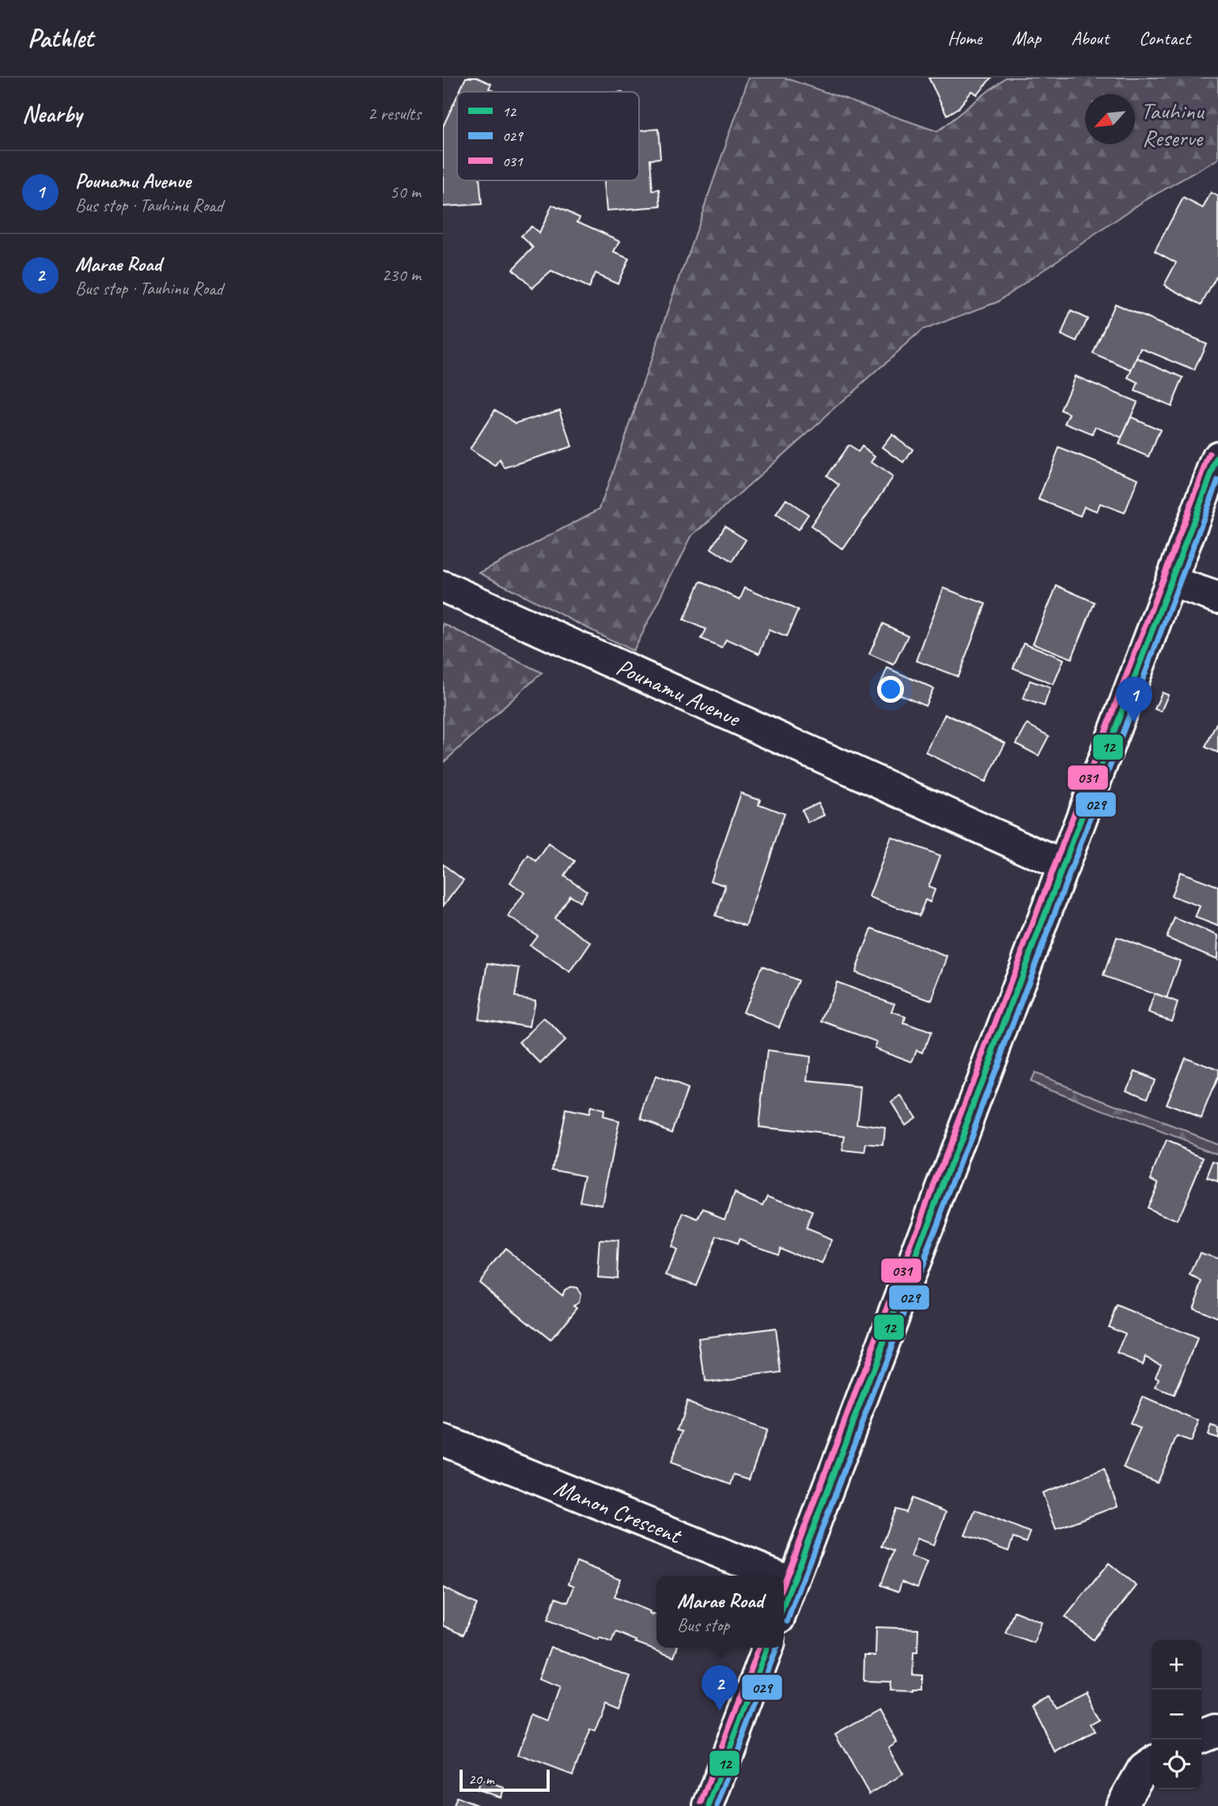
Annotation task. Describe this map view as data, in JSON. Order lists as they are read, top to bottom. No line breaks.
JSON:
{"streets":{"street":["Pounamu Avenue","Manon Crescent"]},"parks":["Tauhinu Reserve"],"lines":["transit line 031","transit line 12","transit line 029"],"legend":["12","029","031"],"scale_bar":"20 m","north":"bottom left","page":{"header":"Pathlet","nav":["Home","Map","About","Contact"],"heading":["Nearby","2 results"],"list":[{"mark":"1","name":"Pounamu Avenue","note":"Bus stop · Tauhinu Road","value":"50 m"},{"mark":"2","name":"Marae Road","note":"Bus stop · Tauhinu Road","value":"230 m"}],"pins":["1","2"],"popup":["Marae Road","Bus stop"],"map_buttons":["+","−"],"scale":"20 m"}}
